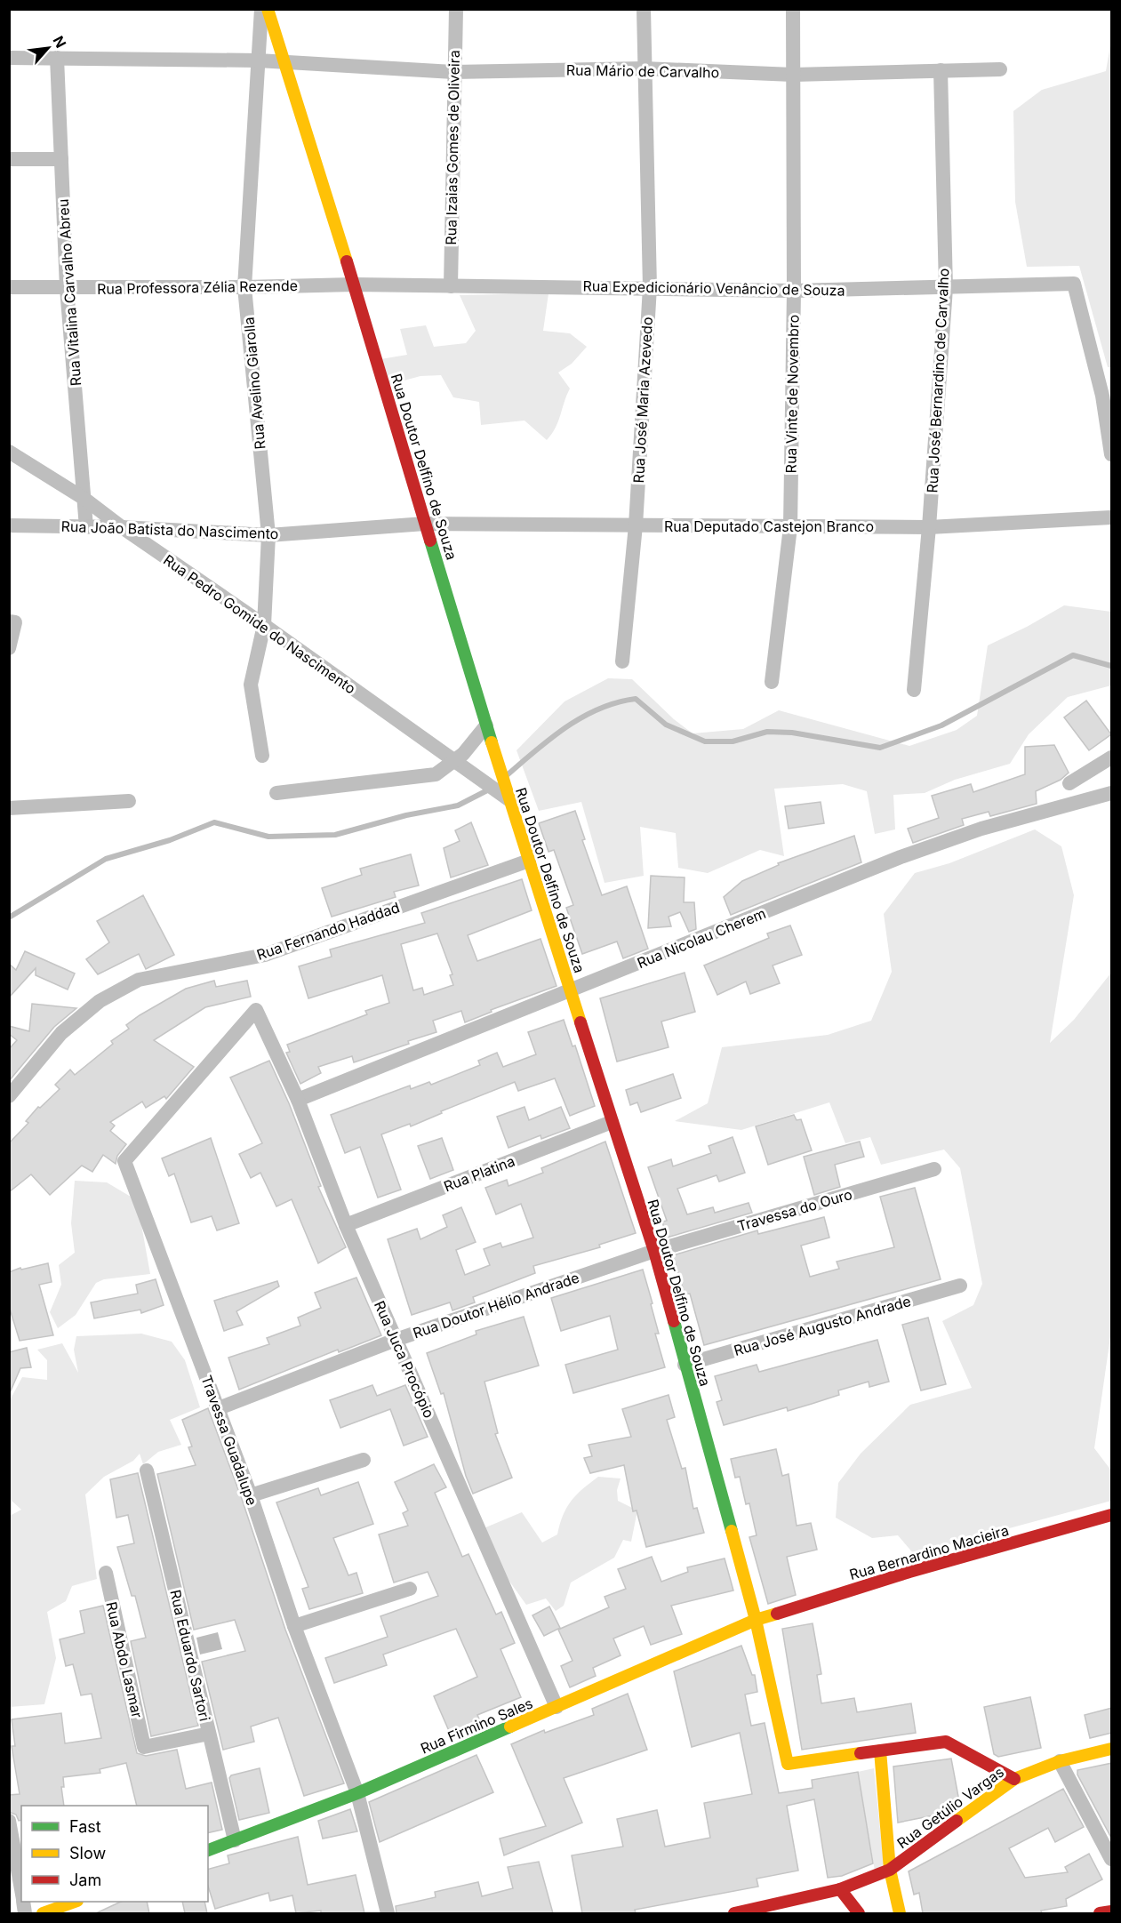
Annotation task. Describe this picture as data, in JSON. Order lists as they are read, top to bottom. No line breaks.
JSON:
{"streets":{"street":["Rua Mário de Carvalho","Rua Izaias Gomes de Oliveira","Rua Professora Zélia Rezende","Rua Expedicionário Venâncio de Souza","Rua Vitalina Carvalho Abreu","Rua José Bernardino de Carvalho","Rua Avelino Giarolla","Rua Vinte de Novembro","Rua José Maria Azevedo","Rua Doutor Delfino de Souza","Rua Deputado Castejon Branco","Rua João Batista do Nascimento","Rua Pedro Gomide do Nascimento","Rua Fernando Haddad","Rua Nicolau Cherem","Rua Platina","Travessa do Ouro","Rua Doutor Hélio Andrade","Rua José Augusto Andrade","Rua Juca Procópio","Travessa Guadalupe","Rua Bernardino Macieira","Rua Eduardo Sartori","Rua Abdo Lasmar","Rua Firmino Sales","Rua Getúlio Vargas"]},"crossings":[["Rua Mário de Carvalho","Rua Izaias Gomes de Oliveira"],["Rua Mário de Carvalho","Rua Vitalina Carvalho Abreu"],["Rua Mário de Carvalho","Rua José Bernardino de Carvalho"],["Rua Mário de Carvalho","Rua Avelino Giarolla"],["Rua Mário de Carvalho","Rua Vinte de Novembro"],["Rua Mário de Carvalho","Rua José Maria Azevedo"],["Rua Mário de Carvalho","Rua Doutor Delfino de Souza"],["Rua Izaias Gomes de Oliveira","Rua Expedicionário Venâncio de Souza"],["Rua Professora Zélia Rezende","Rua Expedicionário Venâncio de Souza"],["Rua Professora Zélia Rezende","Rua Vitalina Carvalho Abreu"],["Rua Professora Zélia Rezende","Rua Avelino Giarolla"],["Rua Professora Zélia Rezende","Rua Doutor Delfino de Souza"],["Rua Expedicionário Venâncio de Souza","Rua José Bernardino de Carvalho"],["Rua Expedicionário Venâncio de Souza","Rua Vinte de Novembro"],["Rua Expedicionário Venâncio de Souza","Rua José Maria Azevedo"],["Rua Expedicionário Venâncio de Souza","Rua Doutor Delfino de Souza"],["Rua Vitalina Carvalho Abreu","Rua João Batista do Nascimento"],["Rua Vitalina Carvalho Abreu","Rua Pedro Gomide do Nascimento"],["Rua José Bernardino de Carvalho","Rua Deputado Castejon Branco"],["Rua Avelino Giarolla","Rua João Batista do Nascimento"],["Rua Avelino Giarolla","Rua Pedro Gomide do Nascimento"],["Rua Vinte de Novembro","Rua Deputado Castejon Branco"],["Rua José Maria Azevedo","Rua Deputado Castejon Branco"],["Rua Doutor Delfino de Souza","Rua Deputado Castejon Branco"],["Rua Doutor Delfino de Souza","Rua João Batista do Nascimento"],["Rua Doutor Delfino de Souza","Rua Pedro Gomide do Nascimento"],["Rua Doutor Delfino de Souza","Rua Fernando Haddad"],["Rua Doutor Delfino de Souza","Rua Nicolau Cherem"],["Rua Doutor Delfino de Souza","Rua Platina"],["Rua Doutor Delfino de Souza","Travessa do Ouro"],["Rua Doutor Delfino de Souza","Rua Doutor Hélio Andrade"],["Rua Doutor Delfino de Souza","Rua José Augusto Andrade"],["Rua Doutor Delfino de Souza","Rua Bernardino Macieira"],["Rua Doutor Delfino de Souza","Rua Firmino Sales"],["Rua Deputado Castejon Branco","Rua João Batista do Nascimento"],["Rua João Batista do Nascimento","Rua Pedro Gomide do Nascimento"],["Rua Nicolau Cherem","Rua Juca Procópio"],["Rua Platina","Rua Juca Procópio"],["Travessa do Ouro","Rua Doutor Hélio Andrade"],["Rua Doutor Hélio Andrade","Rua Juca Procópio"],["Rua Doutor Hélio Andrade","Travessa Guadalupe"],["Rua Juca Procópio","Travessa Guadalupe"],["Rua Juca Procópio","Rua Firmino Sales"],["Travessa Guadalupe","Rua Firmino Sales"],["Rua Bernardino Macieira","Rua Firmino Sales"],["Rua Eduardo Sartori","Rua Abdo Lasmar"],["Rua Eduardo Sartori","Rua Firmino Sales"]],"legend":["Fast","Slow","Jam"],"north":"top right"}
